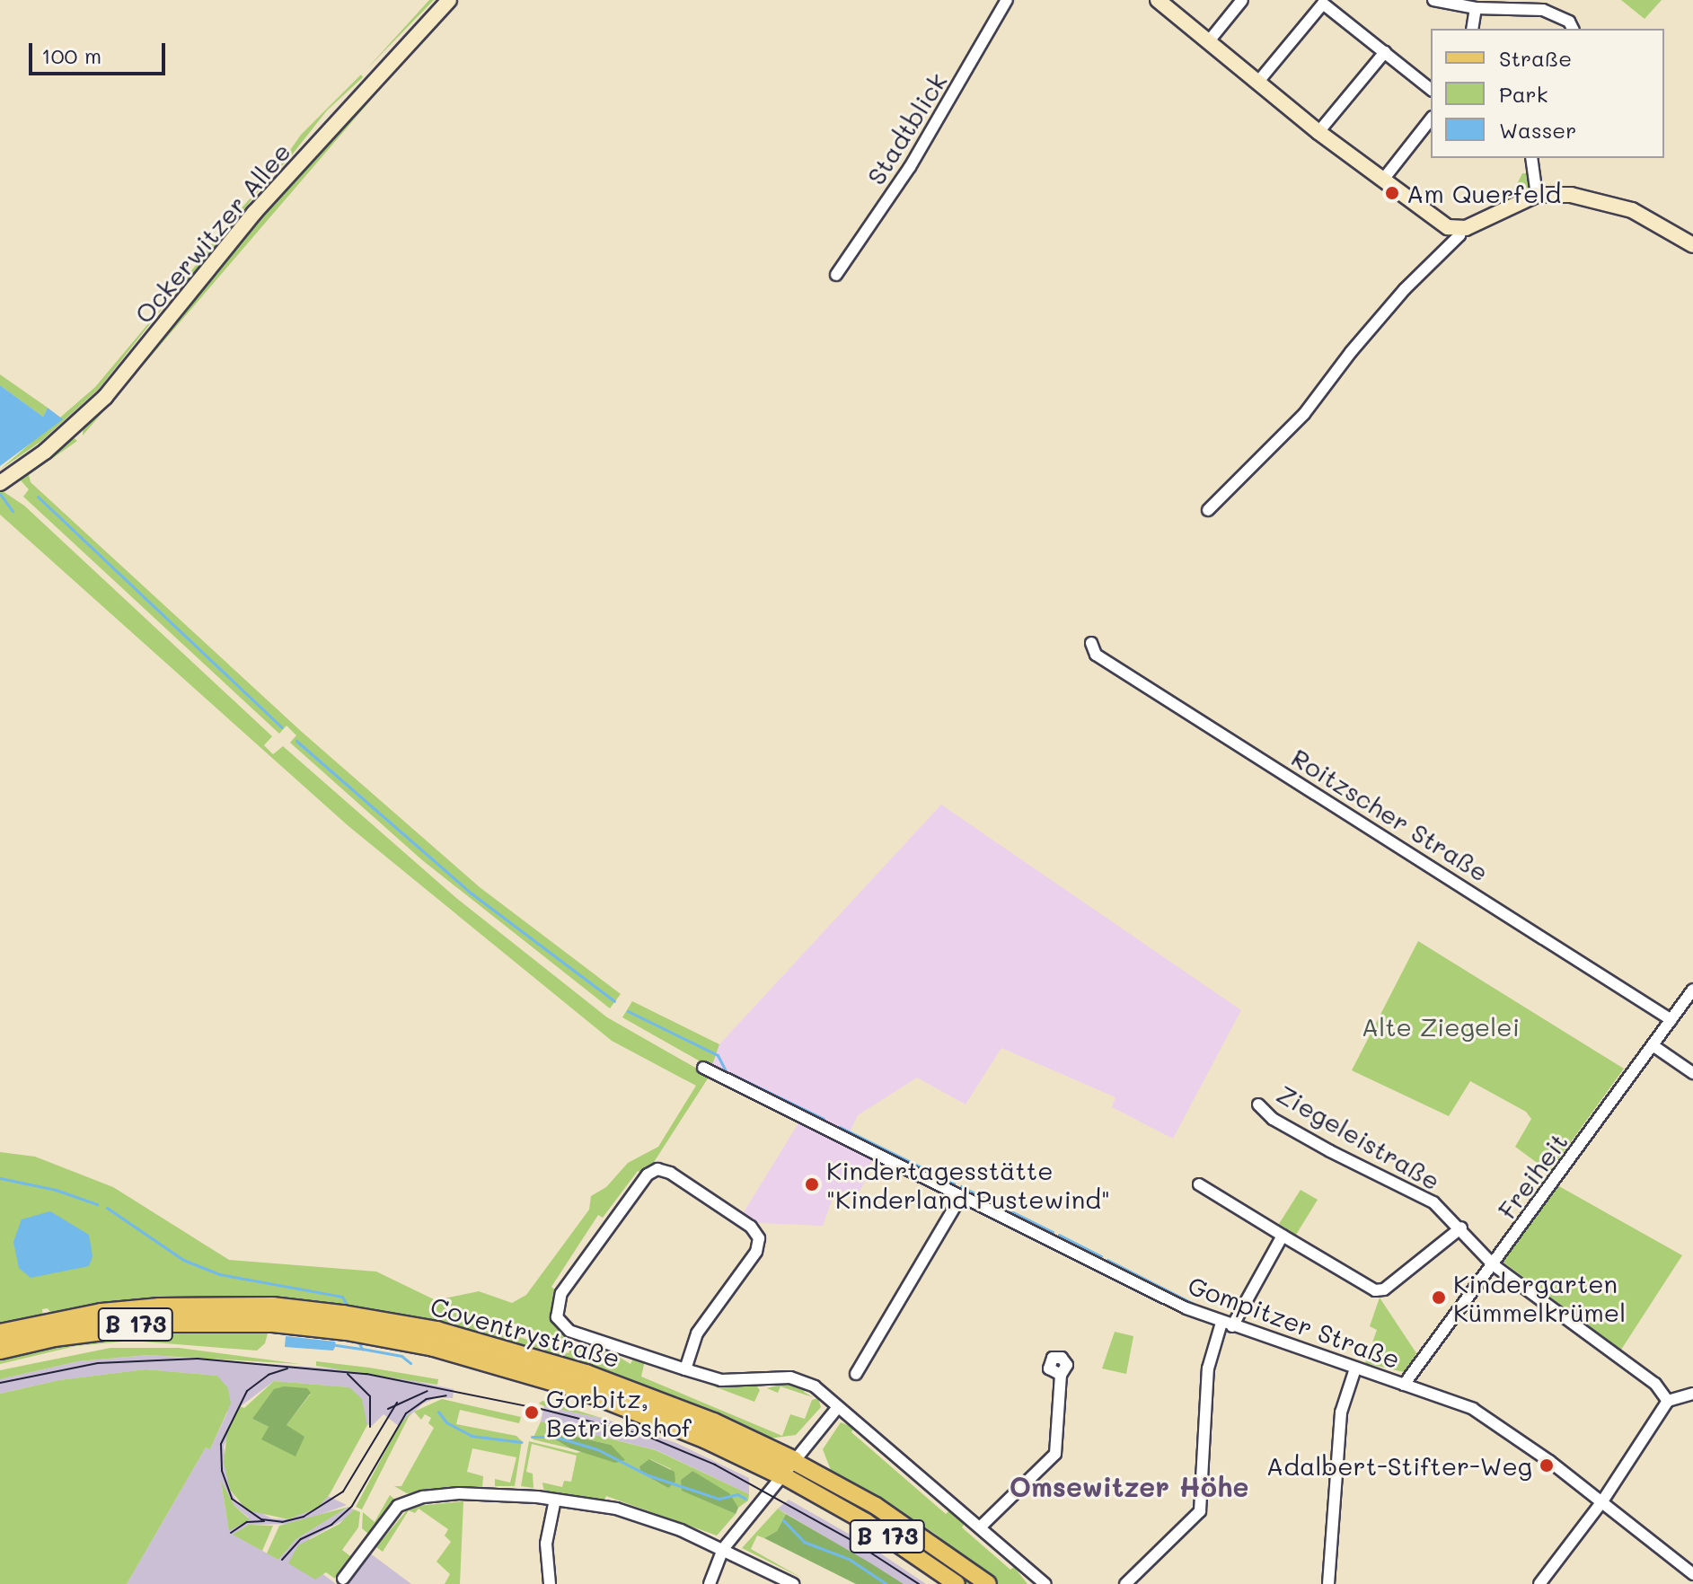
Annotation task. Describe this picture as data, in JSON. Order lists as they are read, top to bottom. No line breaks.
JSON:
{"streets":{"highway":["B 173","Coventrystraße"],"street":["Stadtblick","Ockerwitzer Allee","Roitzscher Straße","Ziegeleistraße","Freiheit","Gompitzer Straße"]},"crossings":[["Roitzscher Straße","Freiheit"],["Ziegeleistraße","Freiheit"],["Freiheit","Gompitzer Straße"]],"districts":["Omsewitzer Höhe"],"parks":["Alte Ziegelei"],"places":["Am Querfeld","Kindertagesstätte \"Kinderland Pustewind\"","Kindergarten Kümmelkrümel","Gorbitz, Betriebshof","Adalbert-Stifter-Weg"],"legend":["Straße","Park","Wasser"],"scale_bar":"100 m"}
